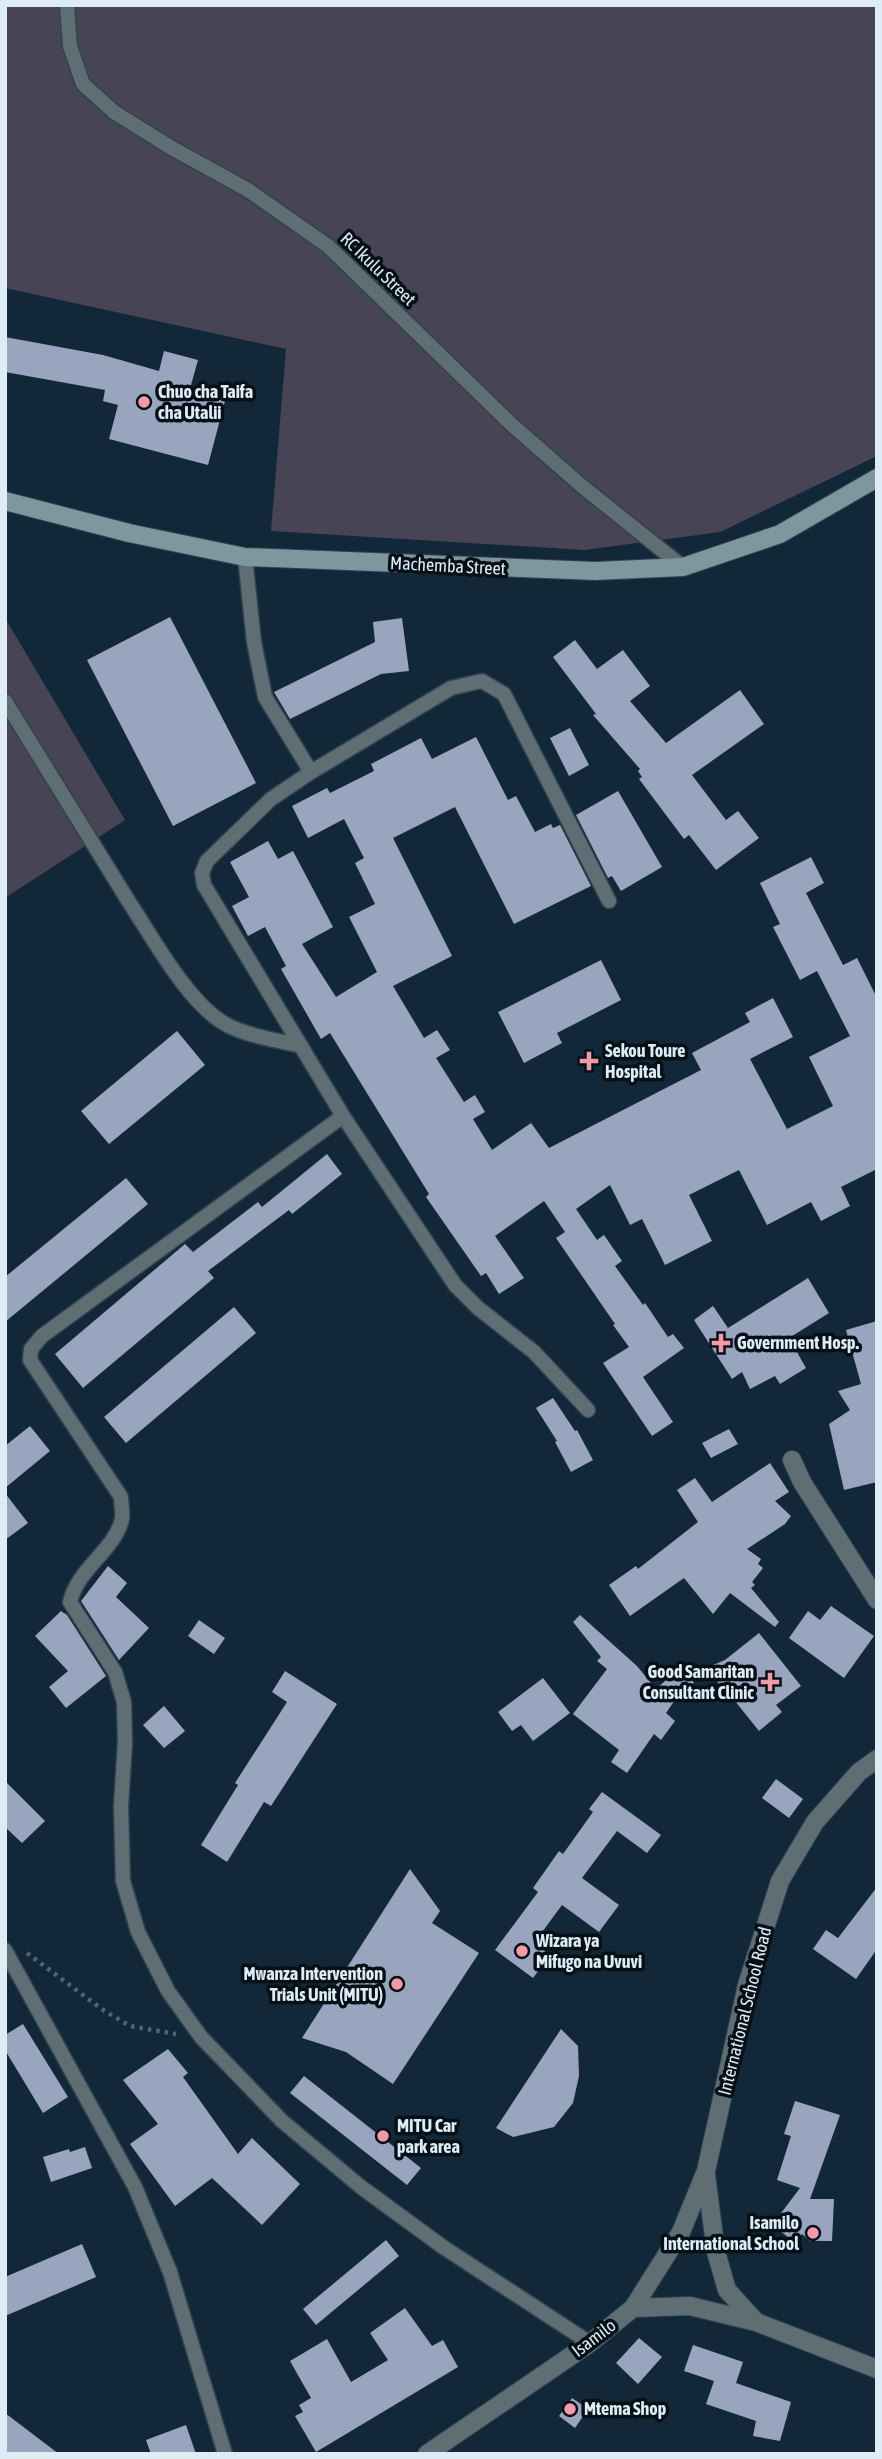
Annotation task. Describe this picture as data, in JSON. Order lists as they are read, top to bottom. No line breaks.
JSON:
{"streets":{"main road":["Machemba Street"],"street":["International School Road","Isamilo"],"lane":["RC Ikulu Street"]},"crossings":[["RC Ikulu Street","Machemba Street"],["International School Road","Isamilo"]],"places":{"other":["Chuo cha Taifa cha Utalii","Wizara ya Mifugo na Uvuvi","Mwanza Intervention Trials Unit (MITU)","MITU Car park area","Isamilo International School","Mtema Shop"],"health":["Sekou Toure Hospital","Government Hosp.","Good Samaritan Consultant Clinic"]}}
